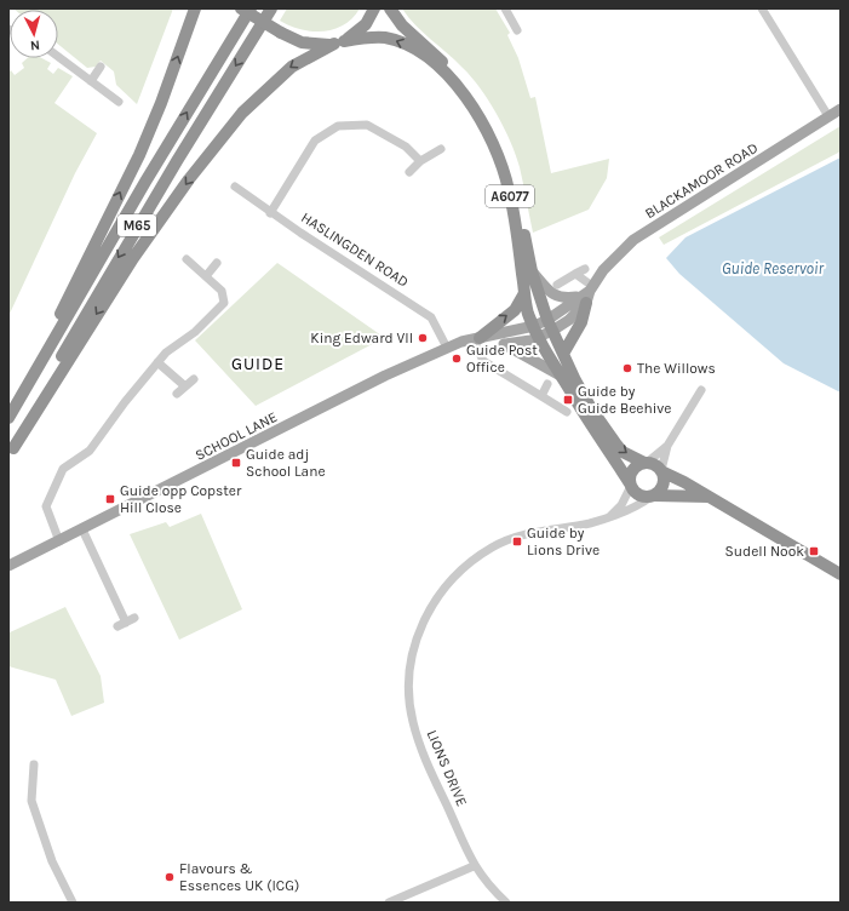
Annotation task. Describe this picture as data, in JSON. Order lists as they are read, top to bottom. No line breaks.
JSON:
{"streets":{"highway":["A6077","M65"],"main road":["BLACKAMOOR ROAD","SCHOOL LANE"],"street":["HASLINGDEN ROAD","LIONS DRIVE"]},"crossings":[["BLACKAMOOR ROAD","SCHOOL LANE"],["A6077","SCHOOL LANE"],["A6077","LIONS DRIVE"],["HASLINGDEN ROAD","SCHOOL LANE"]],"districts":["GUIDE"],"water":["Guide Reservoir"],"places":{"other":["King Edward VII","Guide Post Office","The Willows","Flavours & Essences UK (ICG)"],"transit":["Guide by Guide Beehive","Guide adj School Lane","Guide opp Copster Hill Close","Guide by Lions Drive","Sudell Nook"]},"north":"bottom"}
